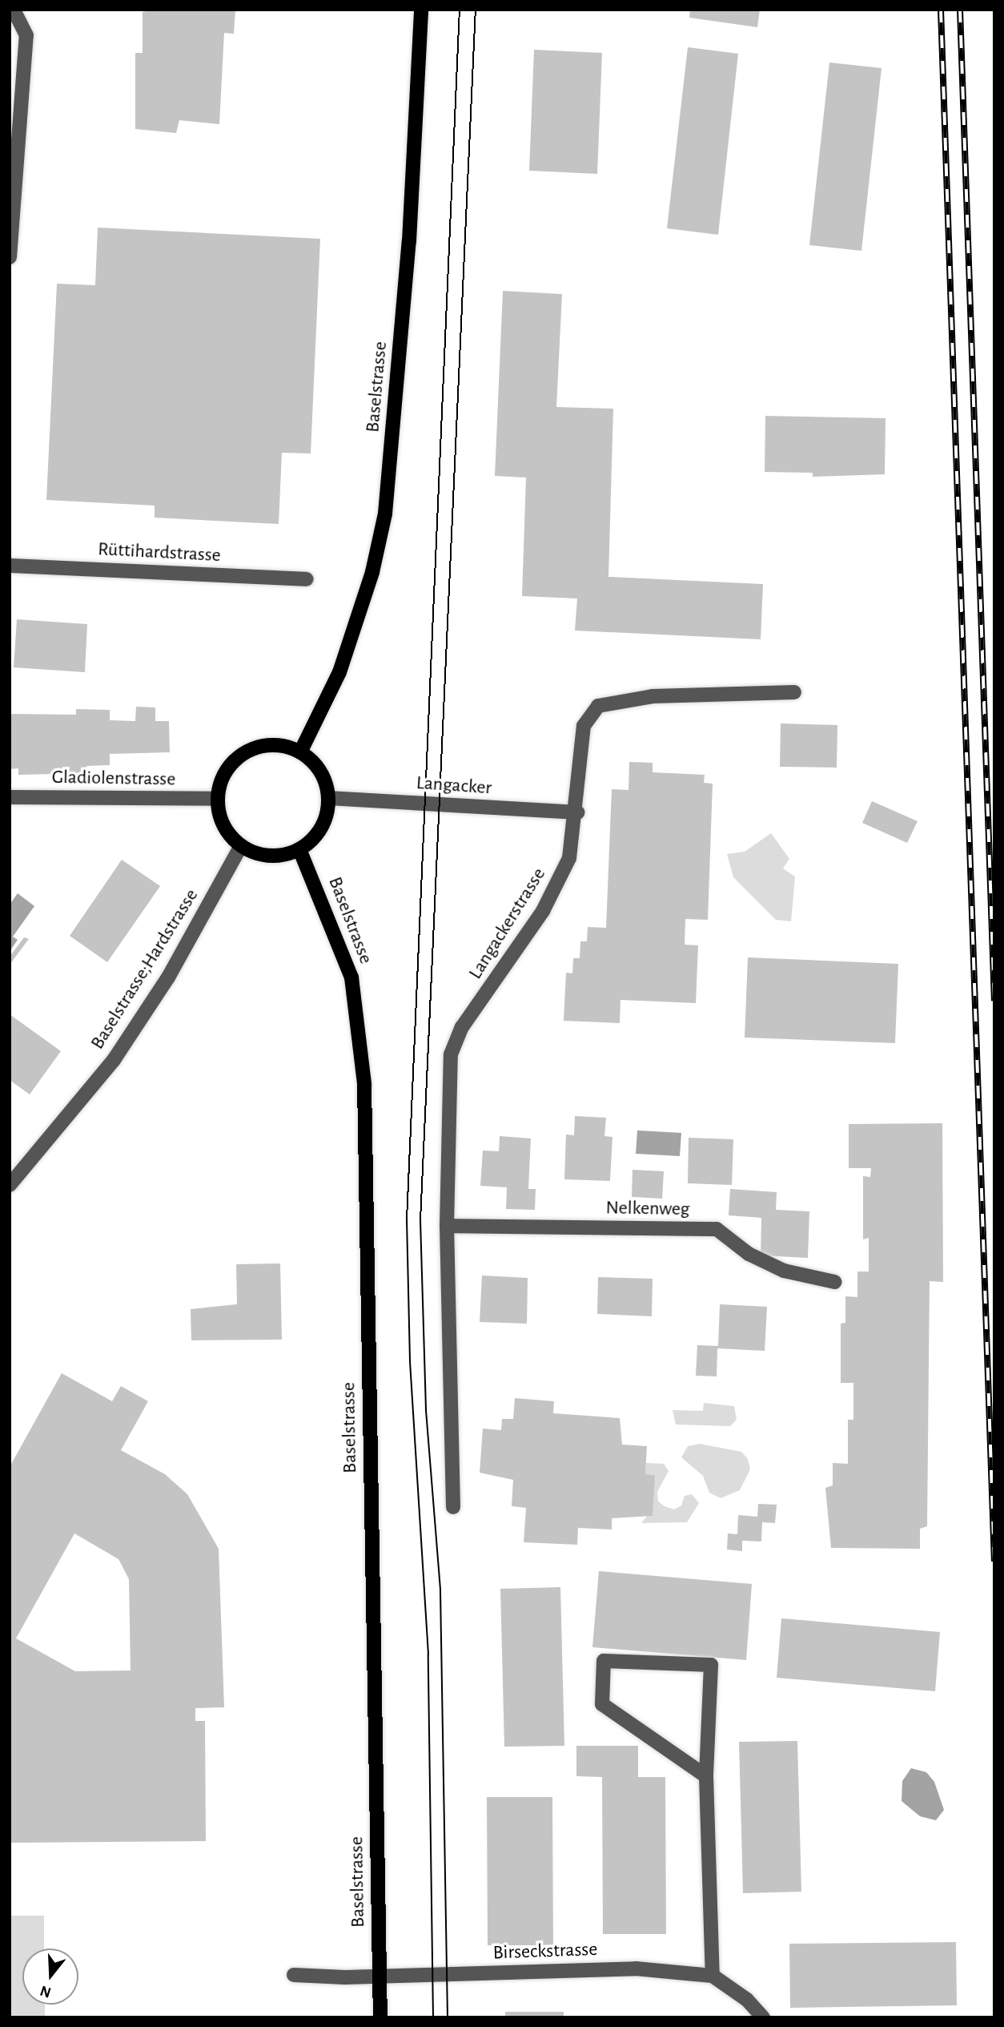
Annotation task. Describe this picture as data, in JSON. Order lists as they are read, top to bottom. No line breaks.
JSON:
{"streets":{"main road":["Baselstrasse"],"street":["Rüttihardstrasse","Gladiolenstrasse","Langacker","Langackerstrasse","Baselstrasse;Hardstrasse","Nelkenweg","Birseckstrasse"]},"crossings":[["Baselstrasse","Gladiolenstrasse"],["Baselstrasse","Langacker"],["Baselstrasse","Baselstrasse;Hardstrasse"],["Baselstrasse","Birseckstrasse"],["Gladiolenstrasse","Langacker"],["Gladiolenstrasse","Baselstrasse;Hardstrasse"],["Langacker","Langackerstrasse"],["Langacker","Baselstrasse;Hardstrasse"],["Langackerstrasse","Nelkenweg"]],"north":"bottom"}
